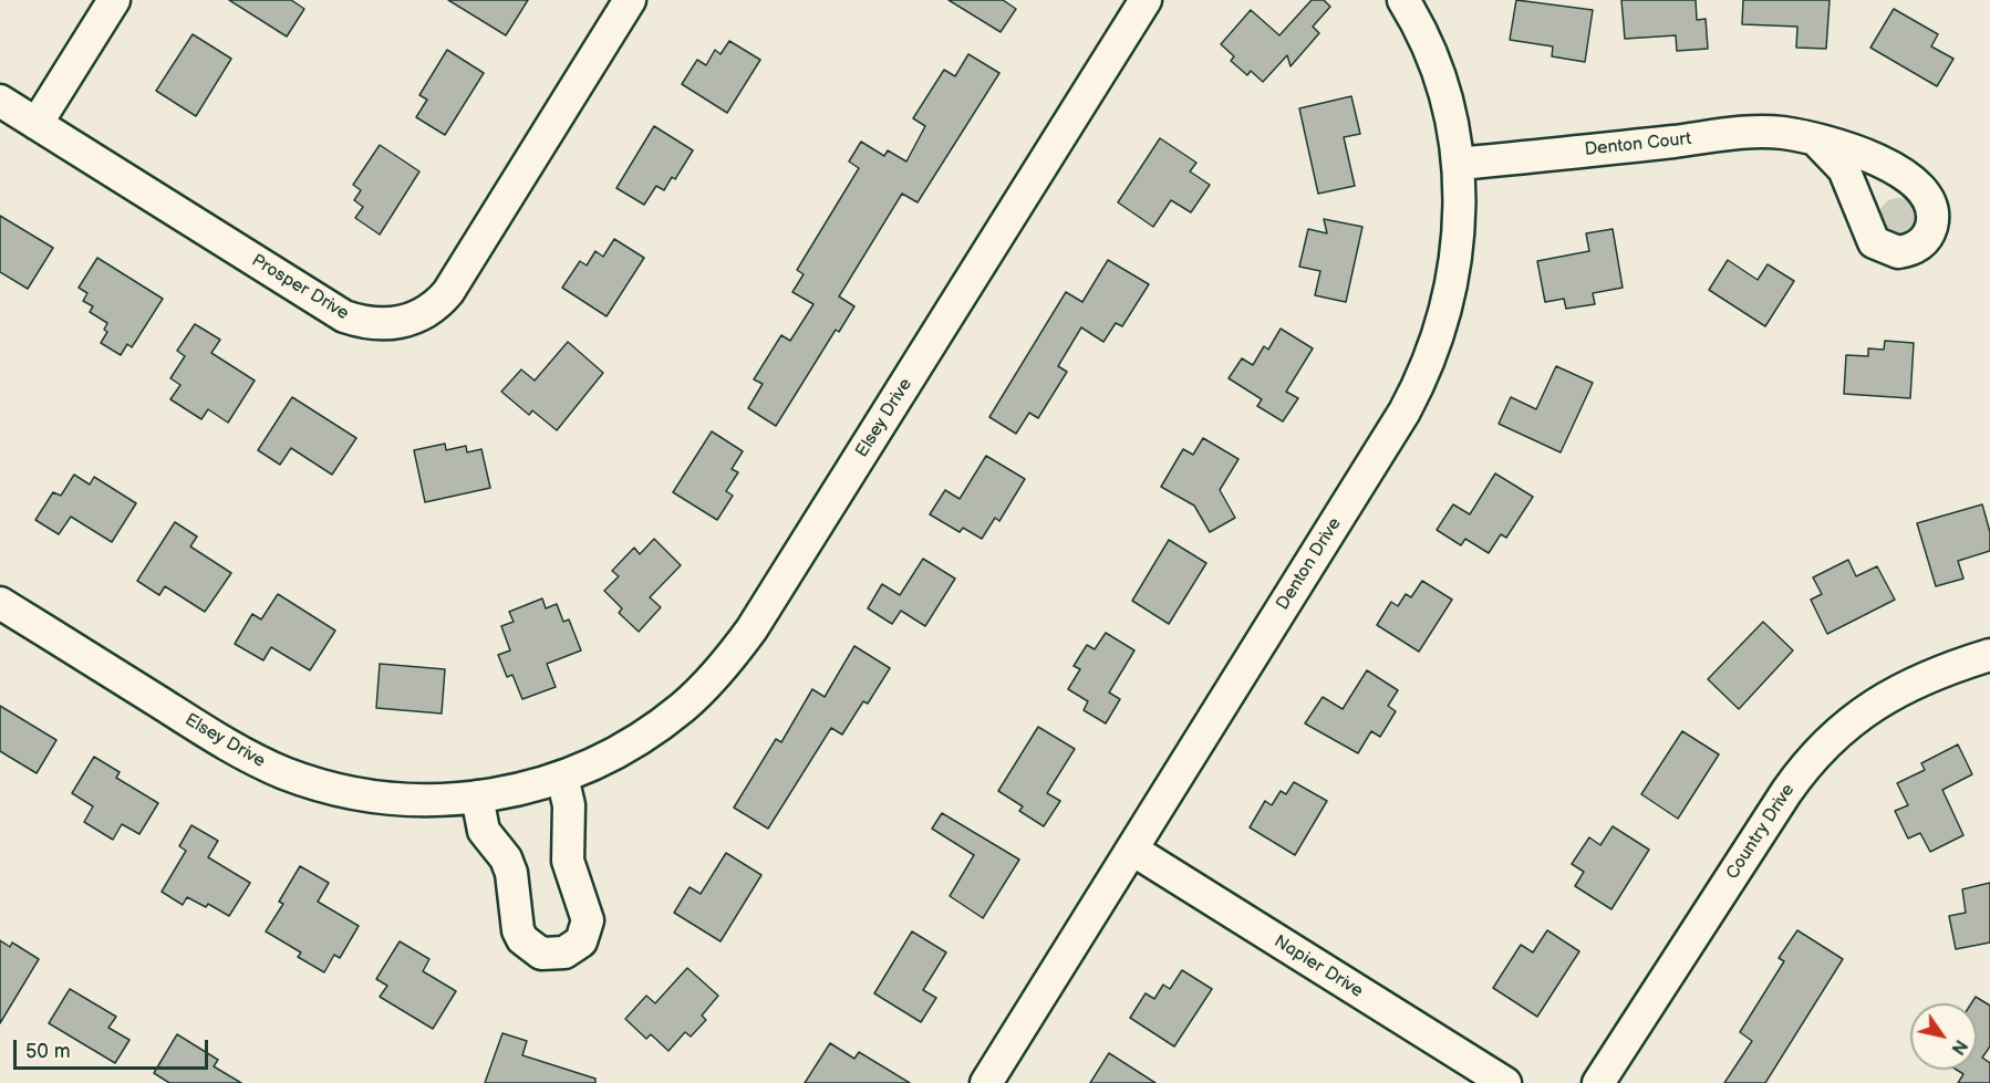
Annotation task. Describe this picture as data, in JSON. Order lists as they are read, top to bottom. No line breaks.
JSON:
{"streets":{"street":["Denton Court","Prosper Drive","Elsey Drive","Denton Drive","Country Drive","Napier Drive"]},"crossings":[["Denton Court","Denton Drive"],["Denton Drive","Napier Drive"]],"scale_bar":"50 m","north":"bottom right"}
